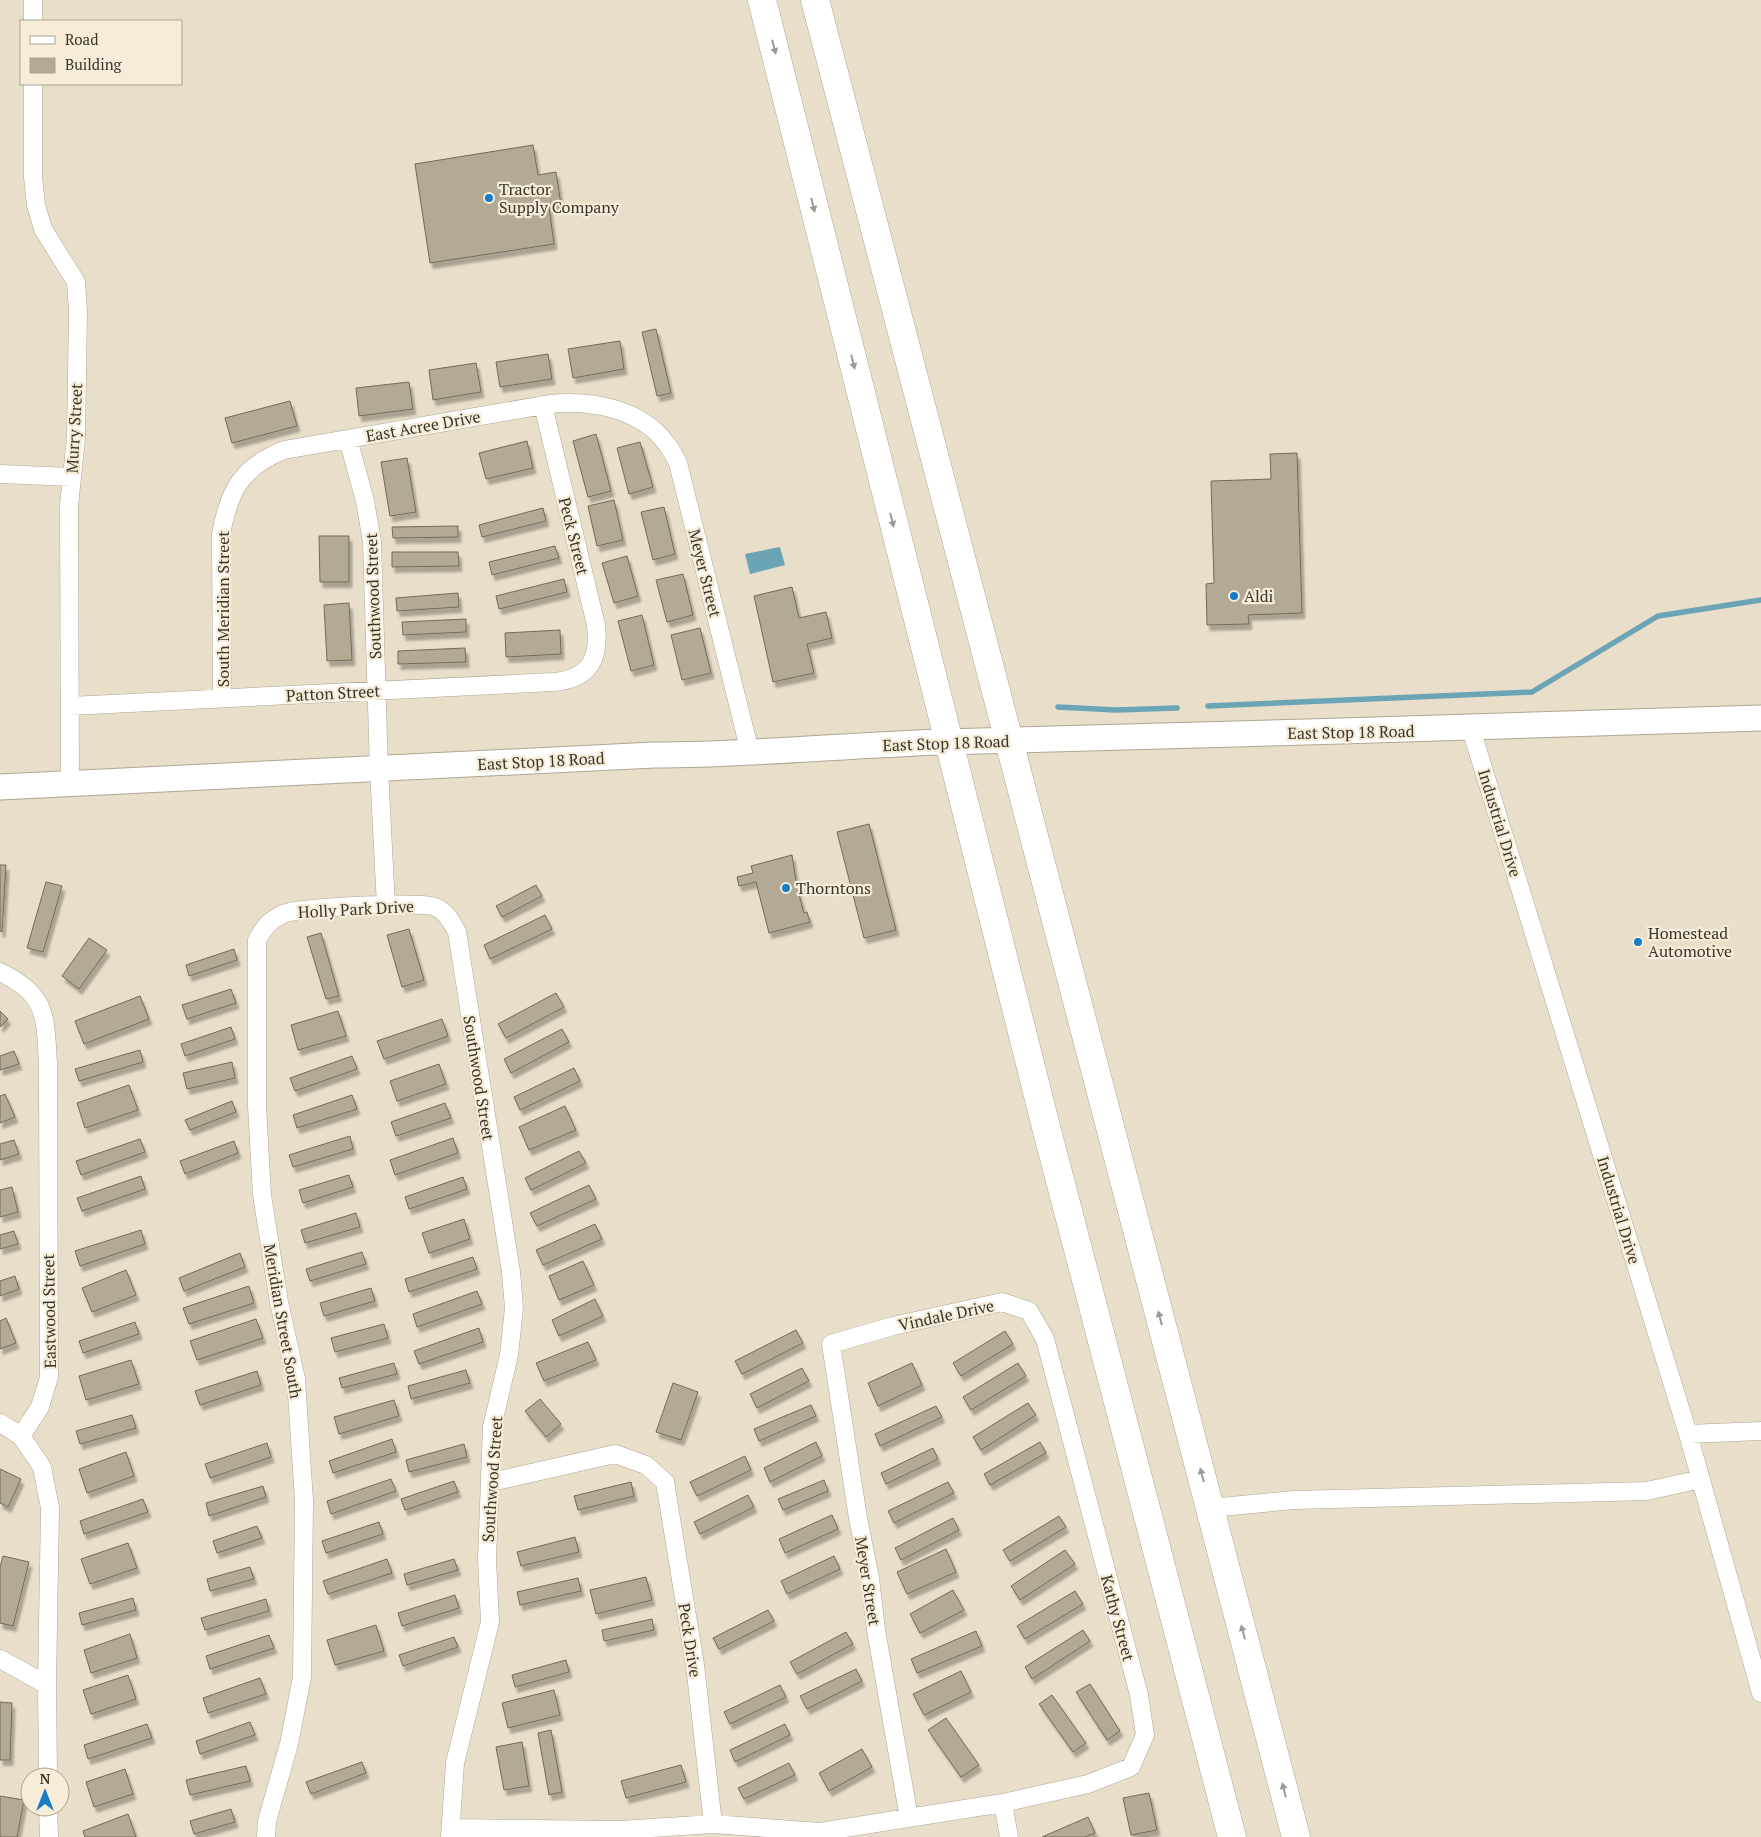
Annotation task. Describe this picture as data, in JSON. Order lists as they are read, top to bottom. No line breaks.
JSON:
{"streets":{"street":["East Acree Drive","Murry Street","Peck Street","Meyer Street","Southwood Street","South Meridian Street","Patton Street","East Stop 18 Road","Industrial Drive","Holly Park Drive","Eastwood Street","Vindale Drive","Meridian Street South","Kathy Street","Peck Drive"]},"crossings":[["East Acree Drive","Peck Street"],["East Acree Drive","Meyer Street"],["East Acree Drive","Southwood Street"],["East Acree Drive","South Meridian Street"],["Murry Street","Patton Street"],["Murry Street","East Stop 18 Road"],["Peck Street","Patton Street"],["Meyer Street","East Stop 18 Road"],["Meyer Street","Vindale Drive"],["Meyer Street","Kathy Street"],["Southwood Street","Patton Street"],["Southwood Street","East Stop 18 Road"],["Southwood Street","Holly Park Drive"],["Southwood Street","Kathy Street"],["Southwood Street","Peck Drive"],["South Meridian Street","Patton Street"],["East Stop 18 Road","Industrial Drive"],["Holly Park Drive","Meridian Street South"],["Vindale Drive","Kathy Street"],["Kathy Street","Peck Drive"]],"places":["Tractor Supply Company","Aldi","Thorntons","Homestead Automotive"],"legend":["Road","Building"],"north":"top"}
